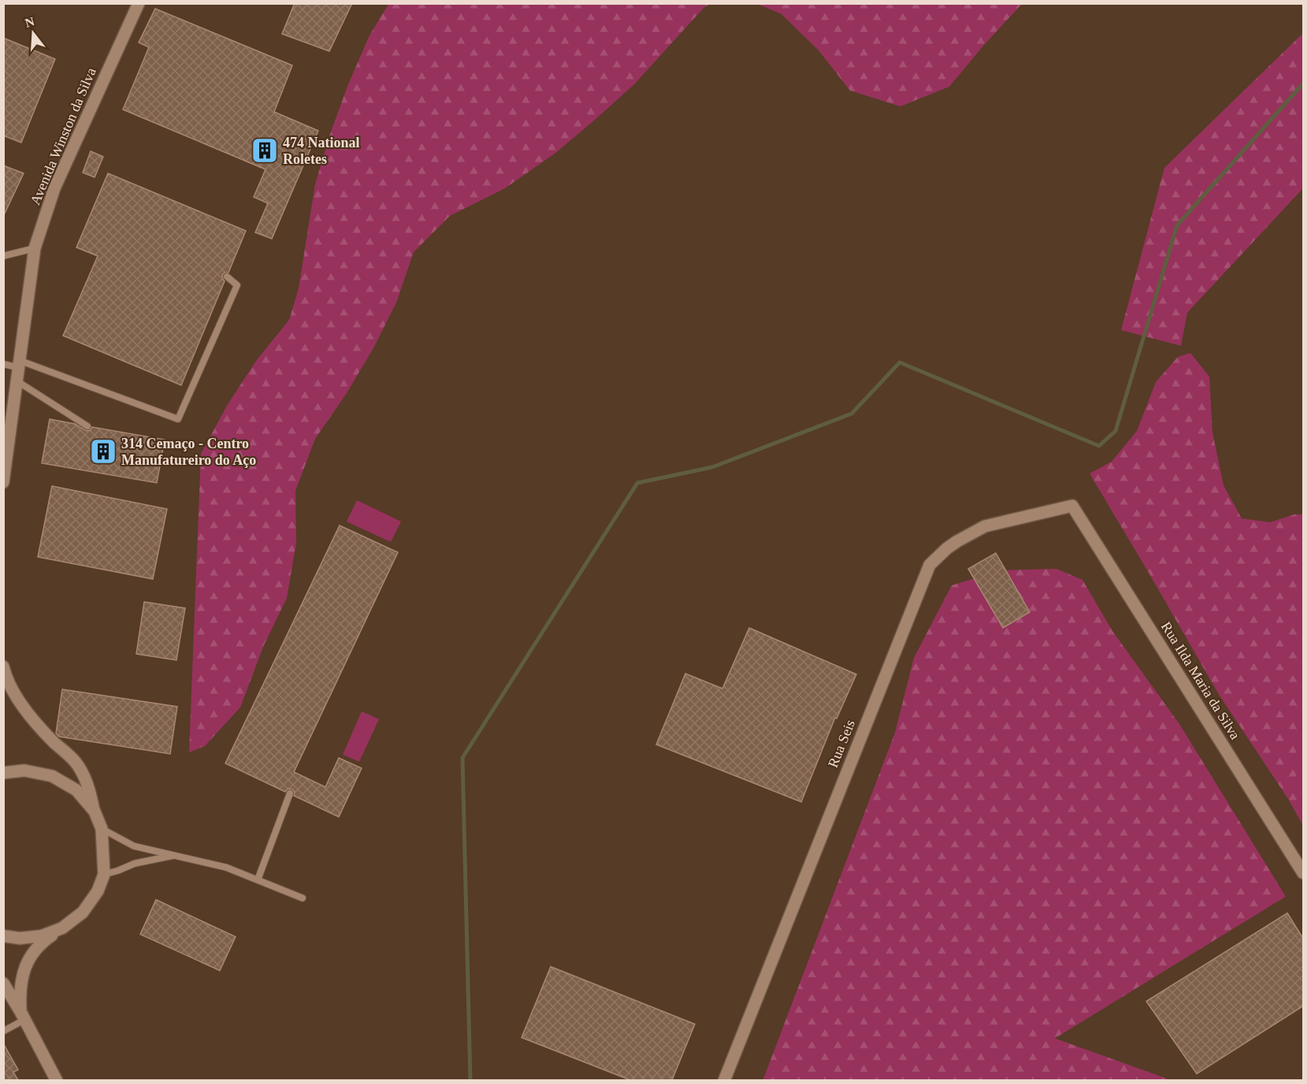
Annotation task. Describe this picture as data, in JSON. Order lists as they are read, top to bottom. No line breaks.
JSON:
{"streets":{"street":["Avenida Winston da Silva","Rua Ilda Maria da Silva","Rua Seis"]},"crossings":[["Rua Ilda Maria da Silva","Rua Seis"]],"places":{"building":["474 National Roletes","314 Cemaço - Centro Manufatureiro do Aço"]},"north":"top"}
